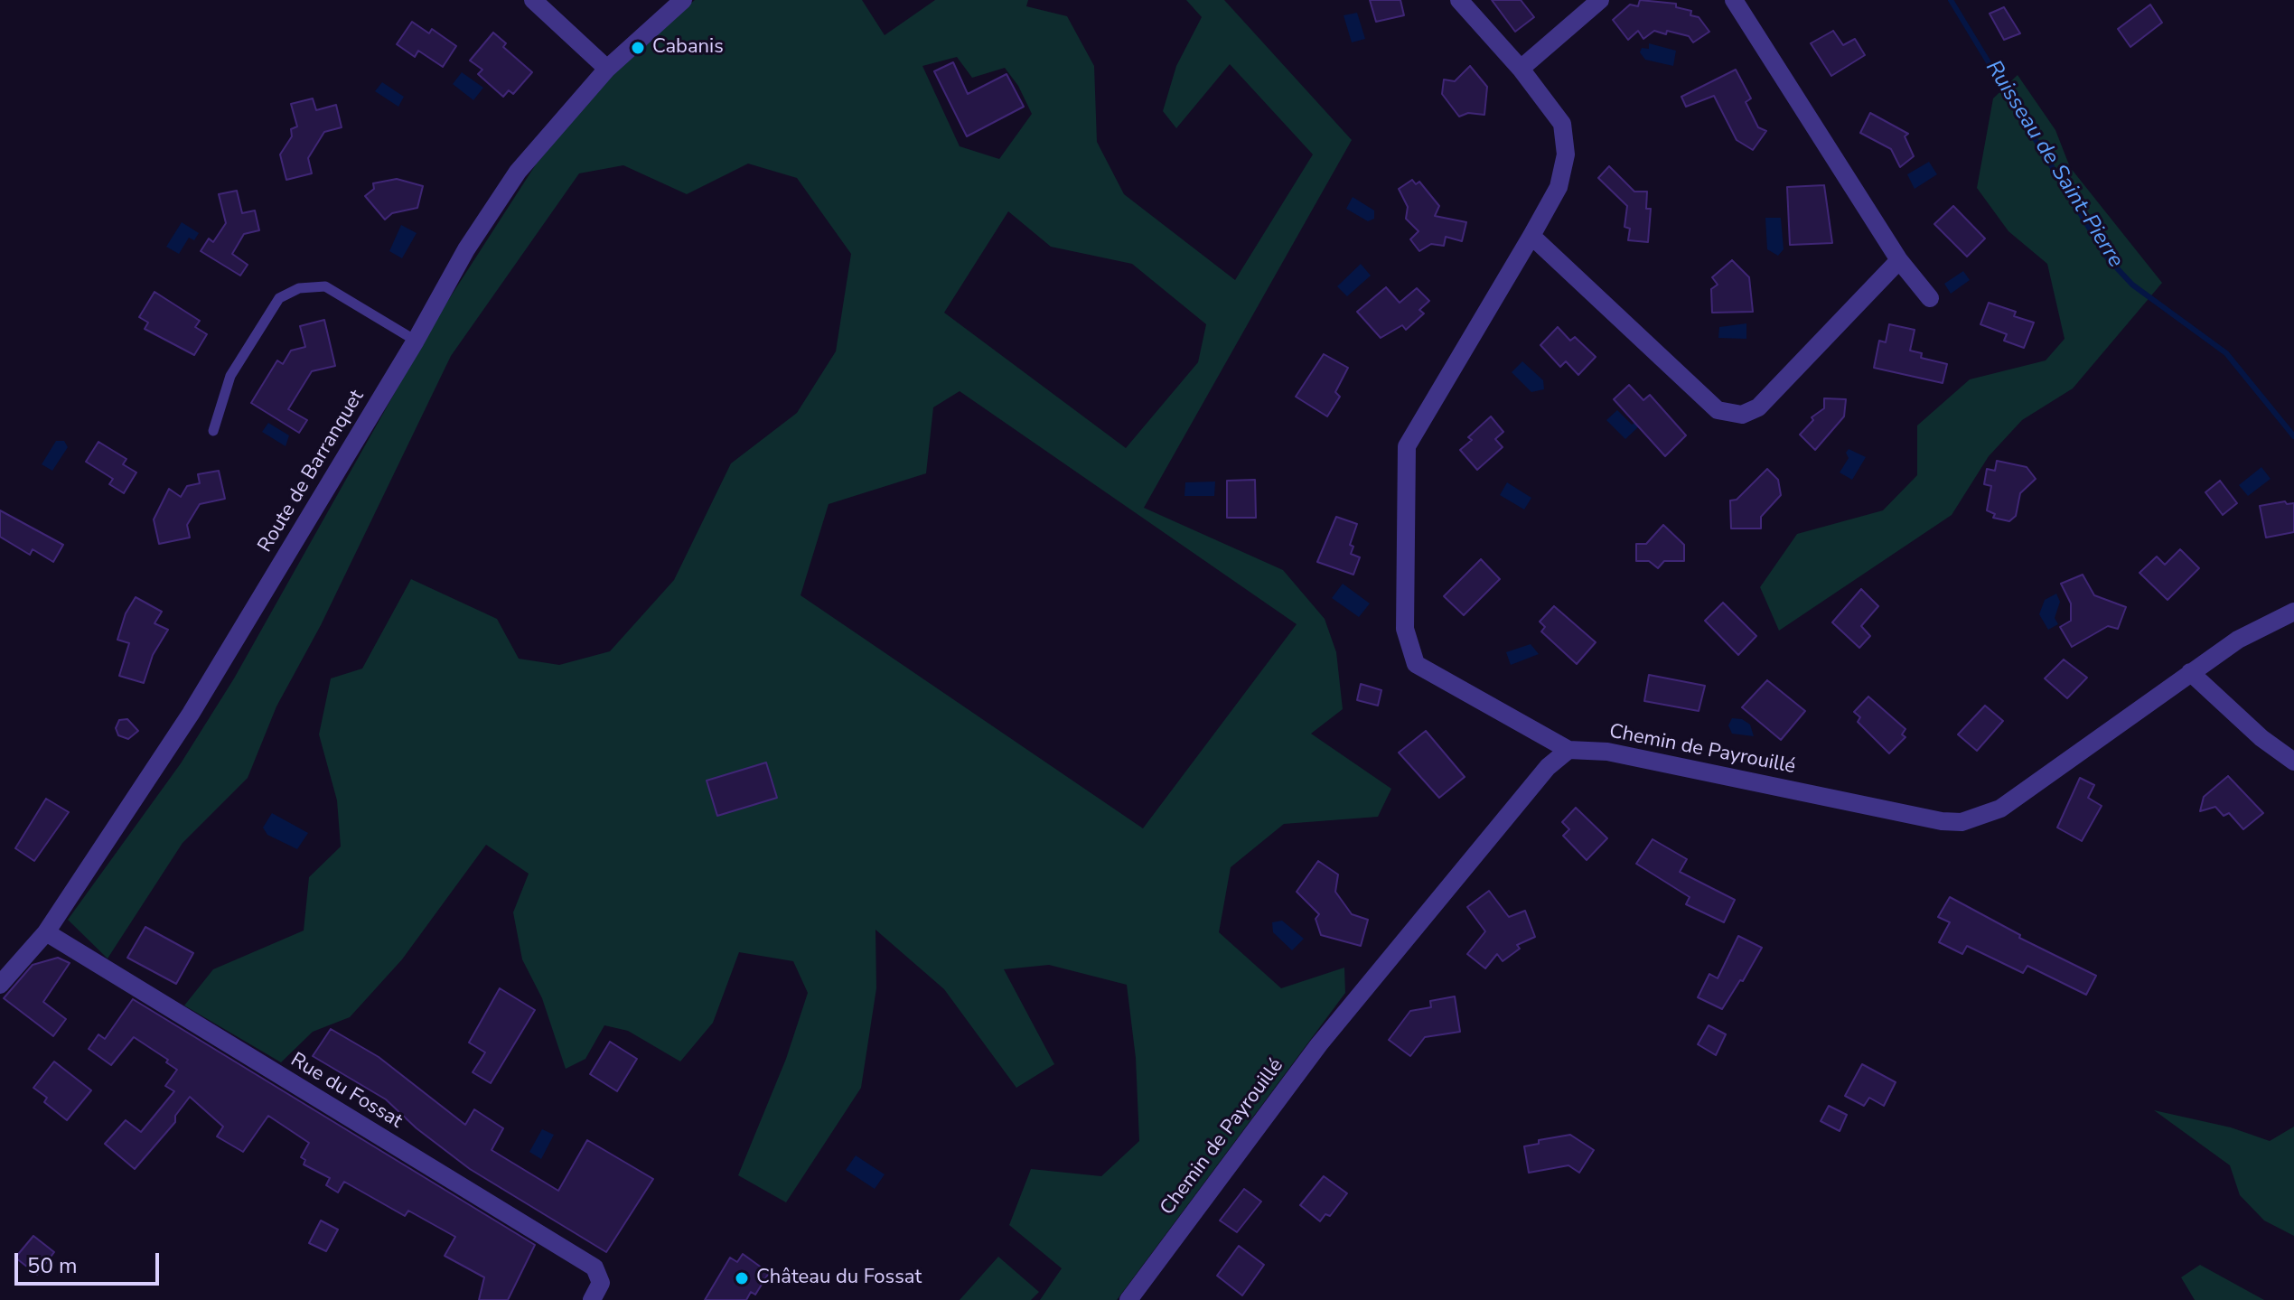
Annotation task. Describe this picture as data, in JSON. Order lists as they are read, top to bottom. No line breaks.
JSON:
{"streets":{"street":["Route de Barranquet","Chemin de Payrouillé","Rue du Fossat"]},"crossings":[["Route de Barranquet","Rue du Fossat"]],"water":["Ruisseau de Saint-Pierre"],"places":["Cabanis","Château du Fossat"],"scale_bar":"50 m"}
